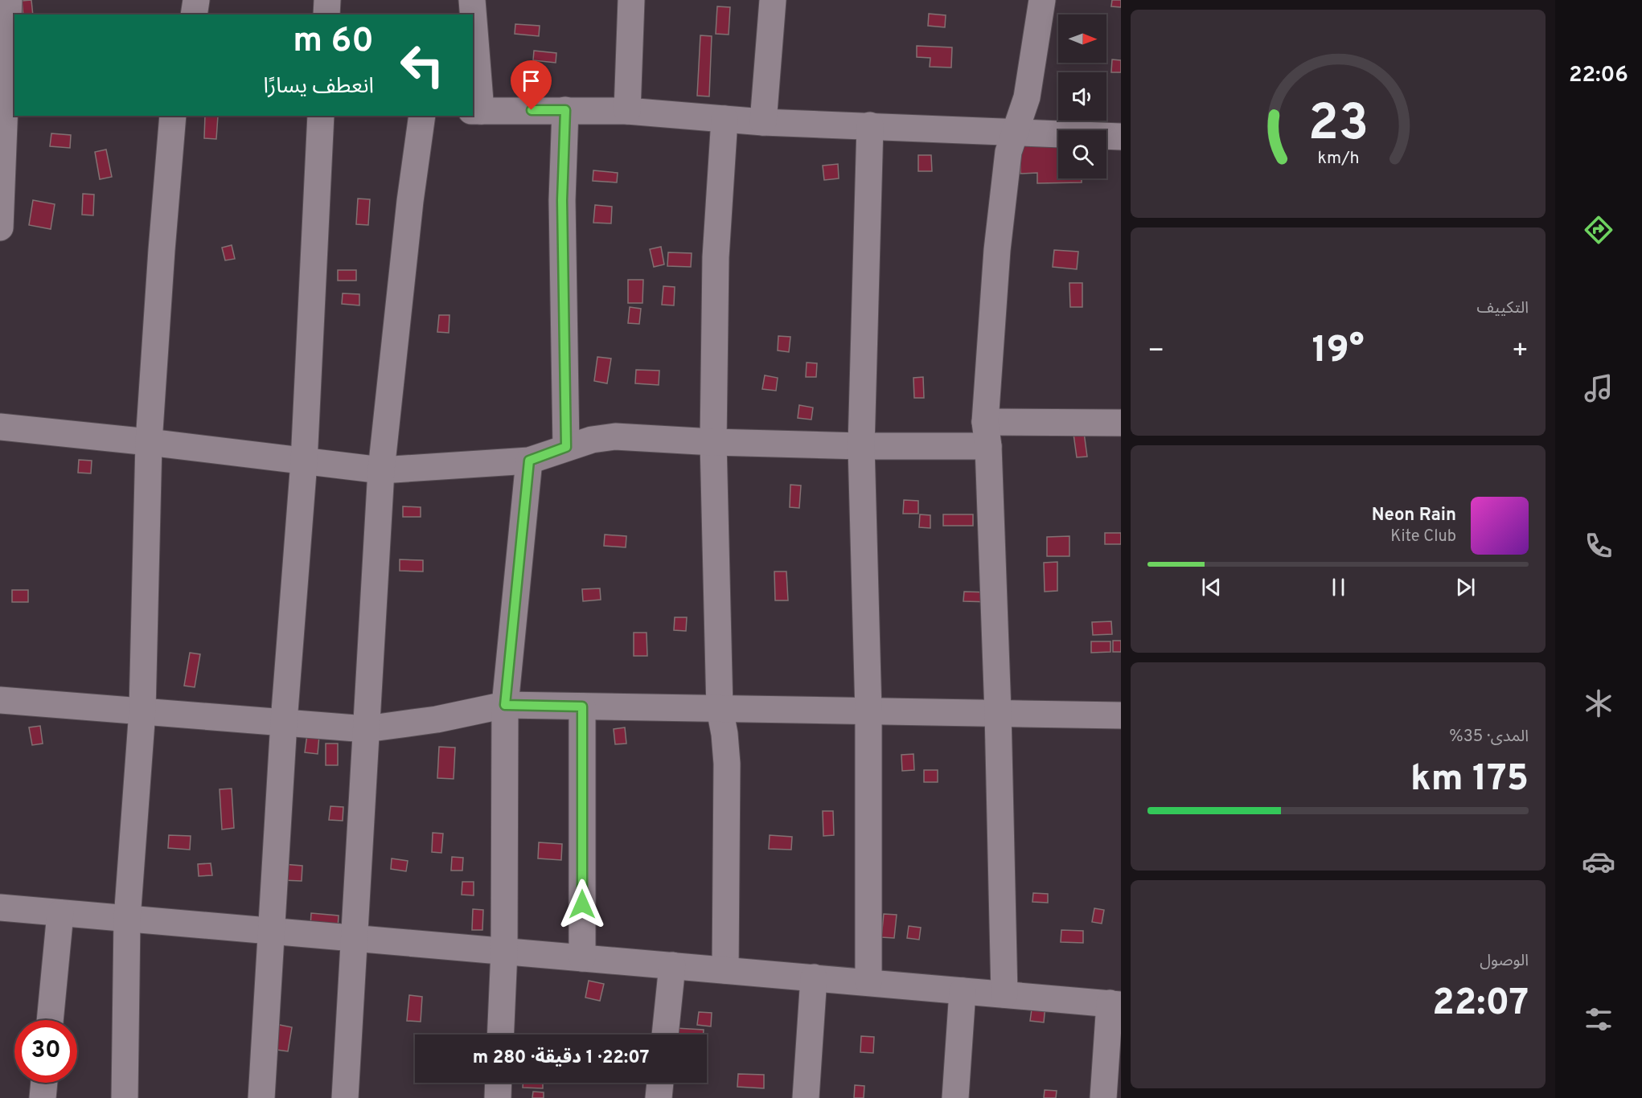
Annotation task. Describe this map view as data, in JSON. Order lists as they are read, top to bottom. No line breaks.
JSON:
{"north":"right","page":{"tabs":"22:06","turn":["60 m","انعطف يسارًا"],"tile":["التكييف",["المدى · 35%","175 km"],["الوصول","22:07"]],"heat":["−","19°","+"],"song":["Neon Rain","Kite Club"],"limit":"30","trip":"22:07 · 1 دقيقة · 280 m","gauge":["23","km/h"]}}
